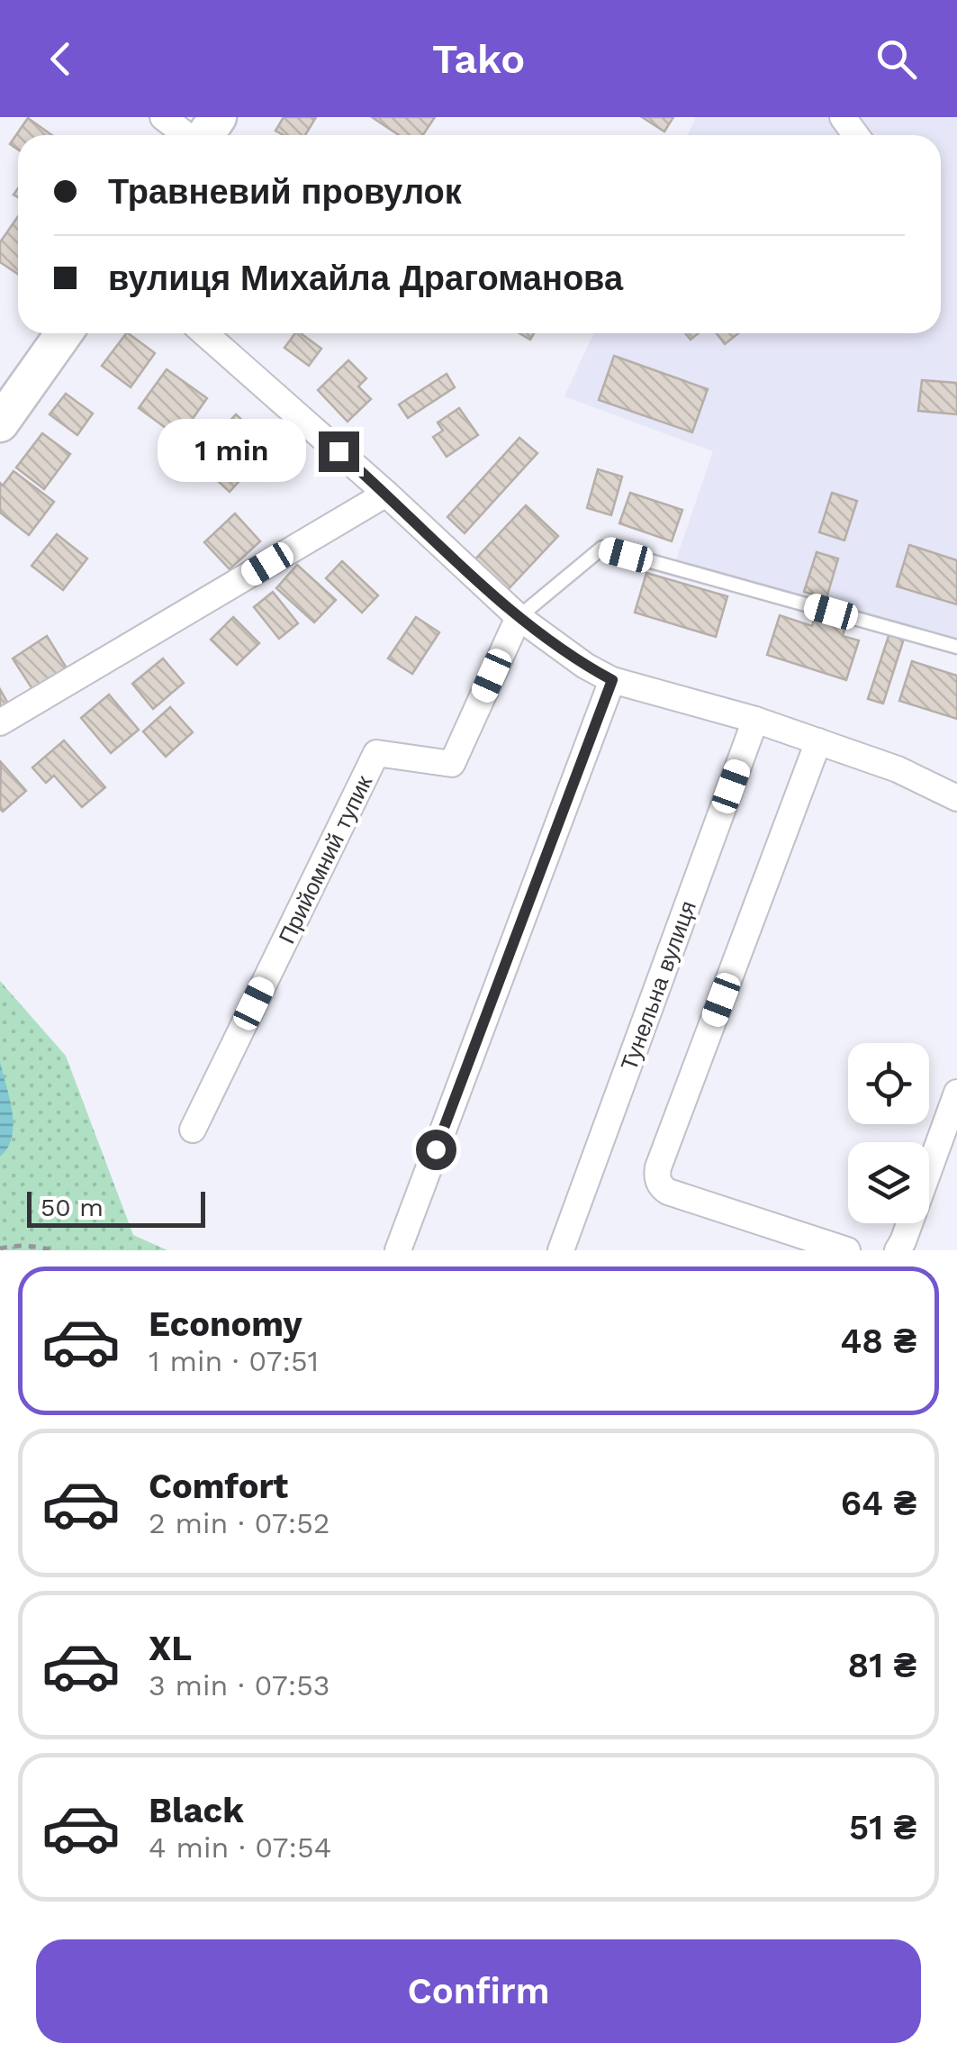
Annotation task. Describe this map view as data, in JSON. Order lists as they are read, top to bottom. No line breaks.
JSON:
{"streets":{"street":["Прийомний тупик","Тунельна вулиця"]},"scale_bar":"50 m","page":{"header":"Tako","banner":["Травневий провулок","вулиця Михайла Драгоманова"],"bubble":"1 min","scale":"50 m","list":[{"name":"Economy","note":"1 min · 07:51","value":"48 ₴"},{"name":"Comfort","note":"2 min · 07:52","value":"64 ₴"},{"name":"XL","note":"3 min · 07:53","value":"81 ₴"},{"name":"Black","note":"4 min · 07:54","value":"51 ₴"}],"buttons":"Confirm"}}
